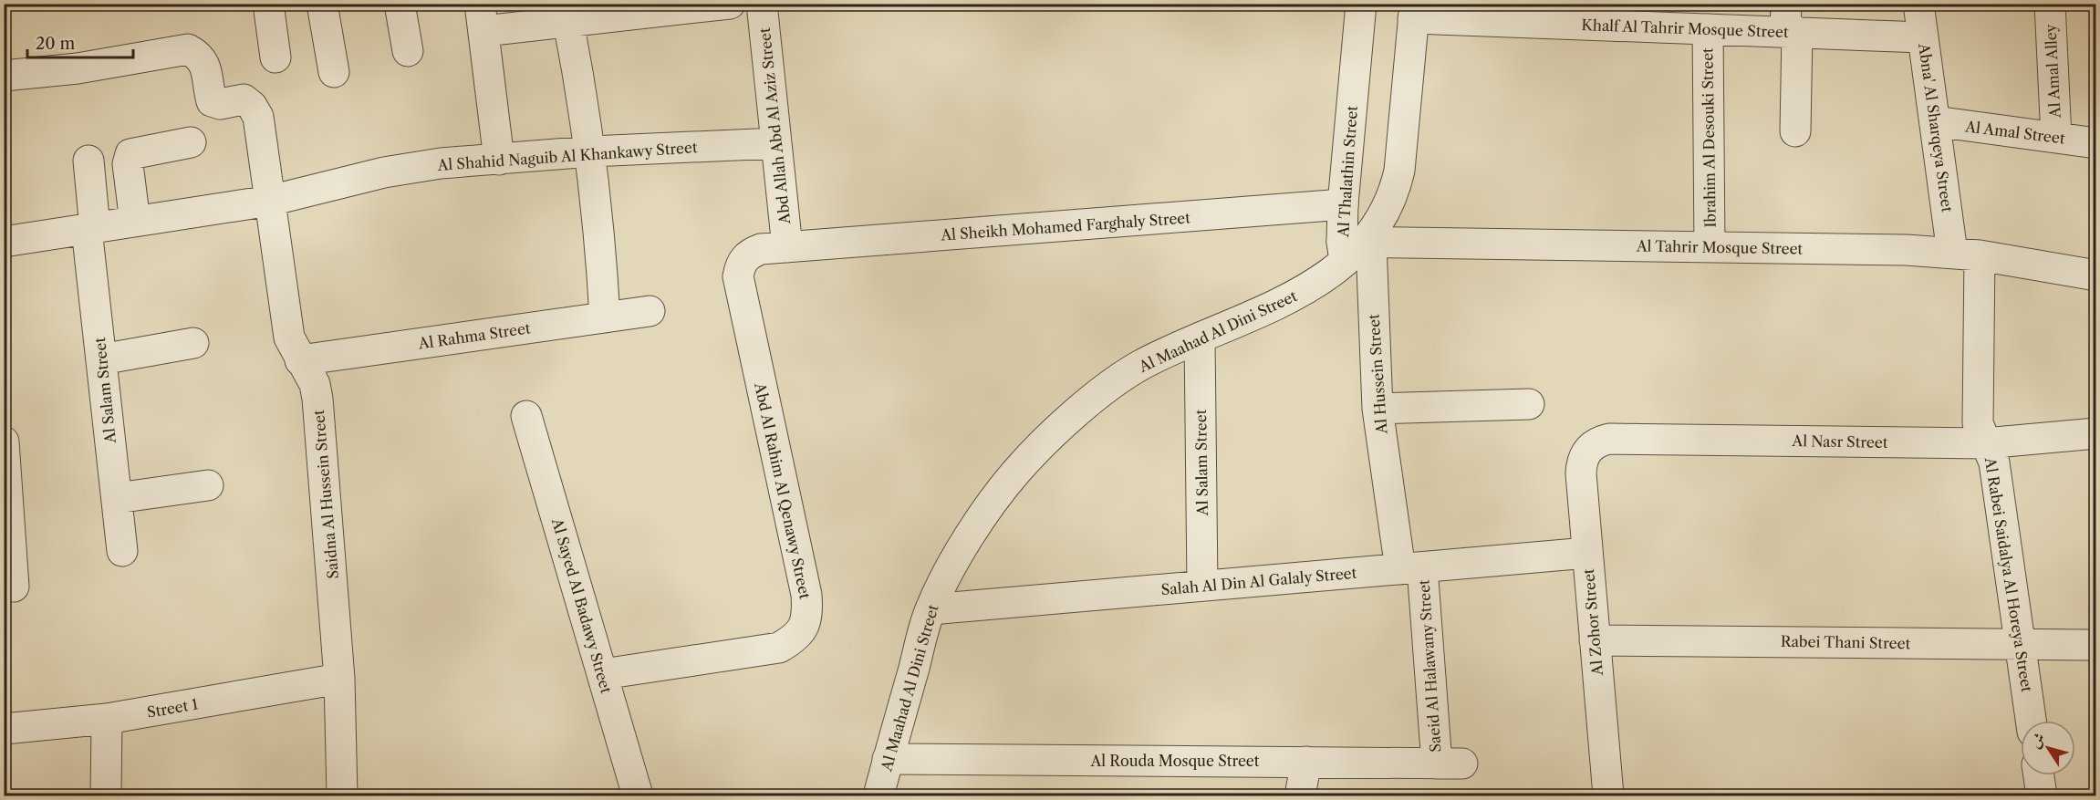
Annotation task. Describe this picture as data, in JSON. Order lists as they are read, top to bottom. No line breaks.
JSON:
{"streets":{"street":["Khalf Al Tahrir Mosque Street","Al Amal Alley","Abd Allah Abd Al Aziz Street","Abna' Al Sharqeya Street","Al Amal Street","Ibrahim Al Desouki Street","Al Shahid Naguib Al Khankawy Street","Al Thalathin Street","Al Sheikh Mohamed Farghaly Street","Al Tahrir Mosque Street","Al Maahad Al Dini Street","Al Rahma Street","Al Hussein Street","Al Salam Street","Al Nasr Street","Abd Al Rahim Al Qenawy Street","Saidna Al Hussein Street","Al Rabei Saidalya Al Horeya Street","Salah Al Din Al Galaly Street","Al Sayed Al Badawy Street","Al Zohor Street","Rabei Thani Street","Saeid Al Halawany Street","Street 1","Al Rouda Mosque Street"]},"crossings":[["Khalf Al Tahrir Mosque Street","Abna' Al Sharqeya Street"],["Khalf Al Tahrir Mosque Street","Ibrahim Al Desouki Street"],["Khalf Al Tahrir Mosque Street","Al Thalathin Street"],["Al Amal Alley","Al Amal Street"],["Abd Allah Abd Al Aziz Street","Al Shahid Naguib Al Khankawy Street"],["Abd Allah Abd Al Aziz Street","Al Sheikh Mohamed Farghaly Street"],["Abd Allah Abd Al Aziz Street","Abd Al Rahim Al Qenawy Street"],["Abna' Al Sharqeya Street","Al Amal Street"],["Abna' Al Sharqeya Street","Al Tahrir Mosque Street"],["Abna' Al Sharqeya Street","Al Rabei Saidalya Al Horeya Street"],["Ibrahim Al Desouki Street","Al Tahrir Mosque Street"],["Al Shahid Naguib Al Khankawy Street","Al Salam Street"],["Al Shahid Naguib Al Khankawy Street","Saidna Al Hussein Street"],["Al Thalathin Street","Al Sheikh Mohamed Farghaly Street"],["Al Thalathin Street","Al Tahrir Mosque Street"],["Al Thalathin Street","Al Maahad Al Dini Street"],["Al Thalathin Street","Al Hussein Street"],["Al Sheikh Mohamed Farghaly Street","Abd Al Rahim Al Qenawy Street"],["Al Tahrir Mosque Street","Al Maahad Al Dini Street"],["Al Tahrir Mosque Street","Al Hussein Street"],["Al Tahrir Mosque Street","Al Rabei Saidalya Al Horeya Street"],["Al Maahad Al Dini Street","Al Hussein Street"],["Al Maahad Al Dini Street","Al Salam Street"],["Al Maahad Al Dini Street","Salah Al Din Al Galaly Street"],["Al Maahad Al Dini Street","Al Rouda Mosque Street"],["Al Rahma Street","Saidna Al Hussein Street"],["Al Hussein Street","Salah Al Din Al Galaly Street"],["Al Hussein Street","Saeid Al Halawany Street"],["Al Salam Street","Salah Al Din Al Galaly Street"],["Al Nasr Street","Al Rabei Saidalya Al Horeya Street"],["Al Nasr Street","Al Zohor Street"],["Abd Al Rahim Al Qenawy Street","Al Sayed Al Badawy Street"],["Saidna Al Hussein Street","Street 1"],["Al Rabei Saidalya Al Horeya Street","Rabei Thani Street"],["Salah Al Din Al Galaly Street","Al Zohor Street"],["Salah Al Din Al Galaly Street","Saeid Al Halawany Street"],["Al Zohor Street","Rabei Thani Street"],["Saeid Al Halawany Street","Al Rouda Mosque Street"]],"scale_bar":"20 m","north":"top left"}
